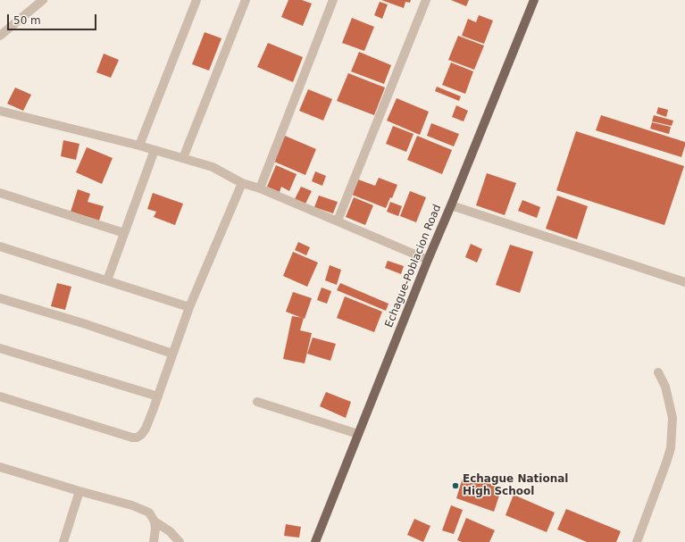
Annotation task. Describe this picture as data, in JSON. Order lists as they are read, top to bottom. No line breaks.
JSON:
{"streets":{"main road":["Echague-Poblacion Road"]},"places":["Echague National High School"],"scale_bar":"50 m"}
